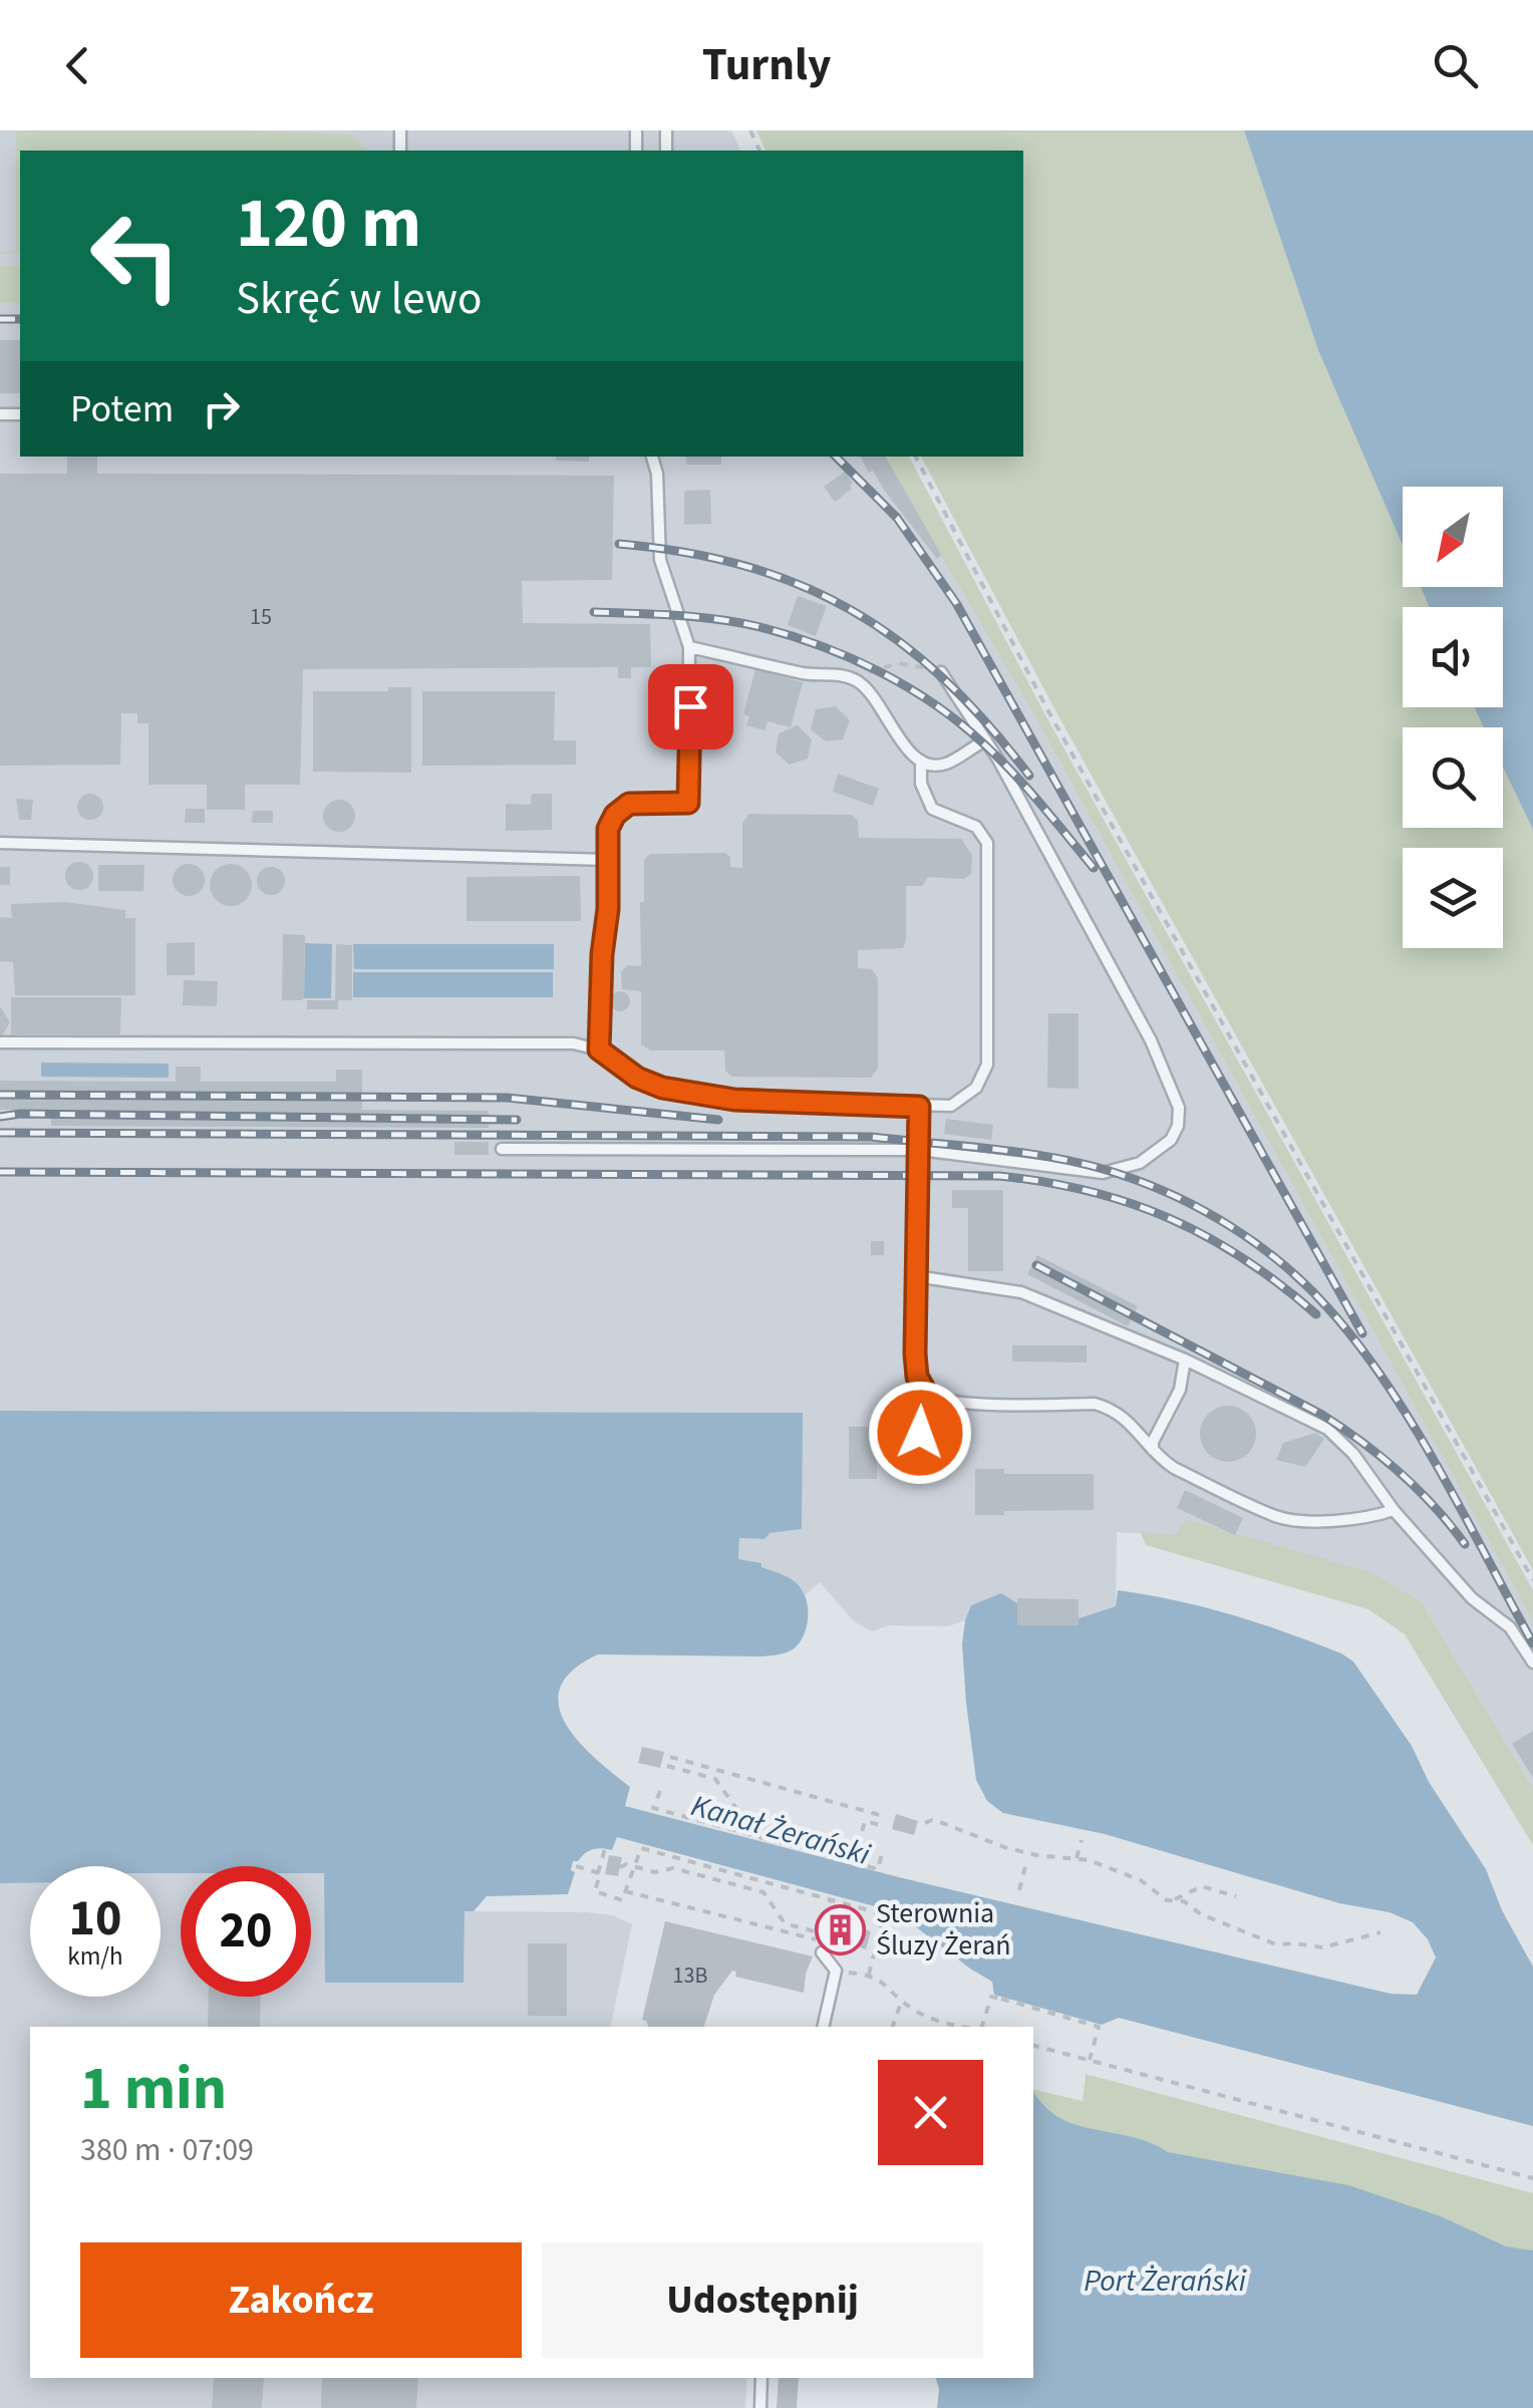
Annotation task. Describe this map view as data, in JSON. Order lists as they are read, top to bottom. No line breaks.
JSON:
{"water":["Kanał Żerański","Port Żerański"],"places":{"building":["Sterownia Śluzy Żerań"]},"house_numbers":["15","13B"],"north":"bottom left","page":{"header":"Turnly","turn":["120 m","Skręć w lewo"],"then":"Potem","speed":"10 km/h","limit":"20","heading":["1 min","380 m · 07:09"],"buttons":["Zakończ","Udostępnij"]}}
